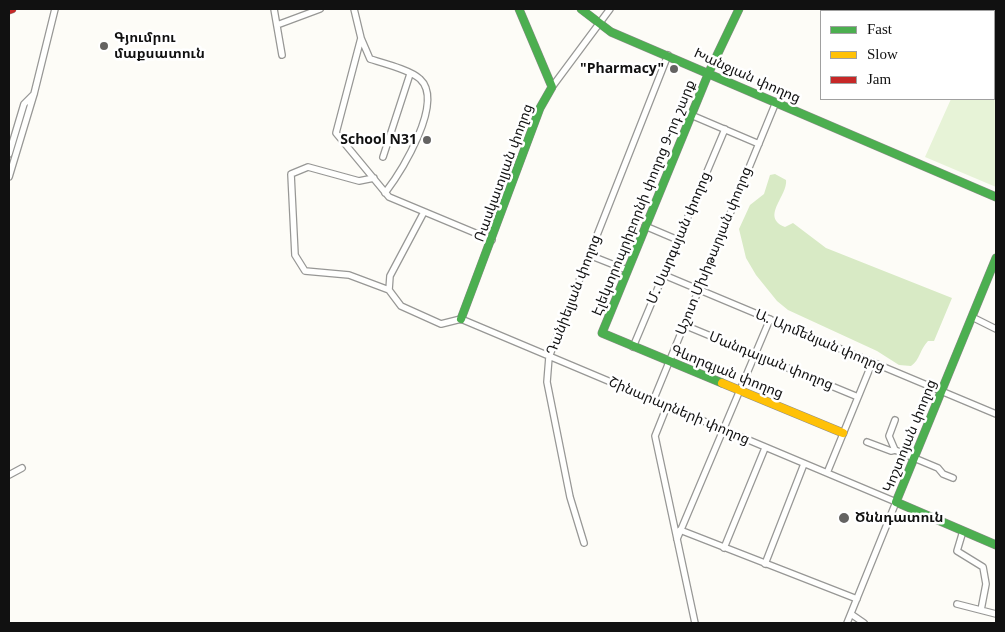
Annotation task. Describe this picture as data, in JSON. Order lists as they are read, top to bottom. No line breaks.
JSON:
{"streets":{"main road":["Խանջյան փողոց","Ռասկատլյան փողոց","Էլեկտրոպրիբորնի փողոց 9-րդ շարք","Գևորգյան փողոց","Կոշտոյան փողոց"],"street":["Մ. Սարգսյան փողոց","Աշոտ Մխիթարյան փողոց","Դանիելյան փողոց","Ա. Արմենյան փողոց","Մանդալյան փողոց","Շինարարների փողոց"]},"crossings":[["Խանջյան փողոց","Էլեկտրոպրիբորնի փողոց 9-րդ շարք"],["Խանջյան փողոց","Աշոտ Մխիթարյան փողոց"],["Խանջյան փողոց","Դանիելյան փողոց"],["Ռասկատլյան փողոց","Շինարարների փողոց"],["Էլեկտրոպրիբորնի փողոց 9-րդ շարք","Գևորգյան փողոց"],["Մ. Սարգսյան փողոց","Ա. Արմենյան փողոց"],["Մ. Սարգսյան փողոց","Գևորգյան փողոց"],["Աշոտ Մխիթարյան փողոց","Ա. Արմենյան փողոց"],["Աշոտ Մխիթարյան փողոց","Մանդալյան փողոց"],["Աշոտ Մխիթարյան փողոց","Գևորգյան փողոց"],["Աշոտ Մխիթարյան փողոց","Շինարարների փողոց"],["Դանիելյան փողոց","Շինարարների փողոց"],["Ա. Արմենյան փողոց","Կոշտոյան փողոց"],["Շինարարների փողոց","Կոշտոյան փողոց"]],"places":["Գյումրու մաքսատուն","\"Pharmacy\"","School N31","Ծննդատուն"],"legend":["Fast","Slow","Jam"]}
